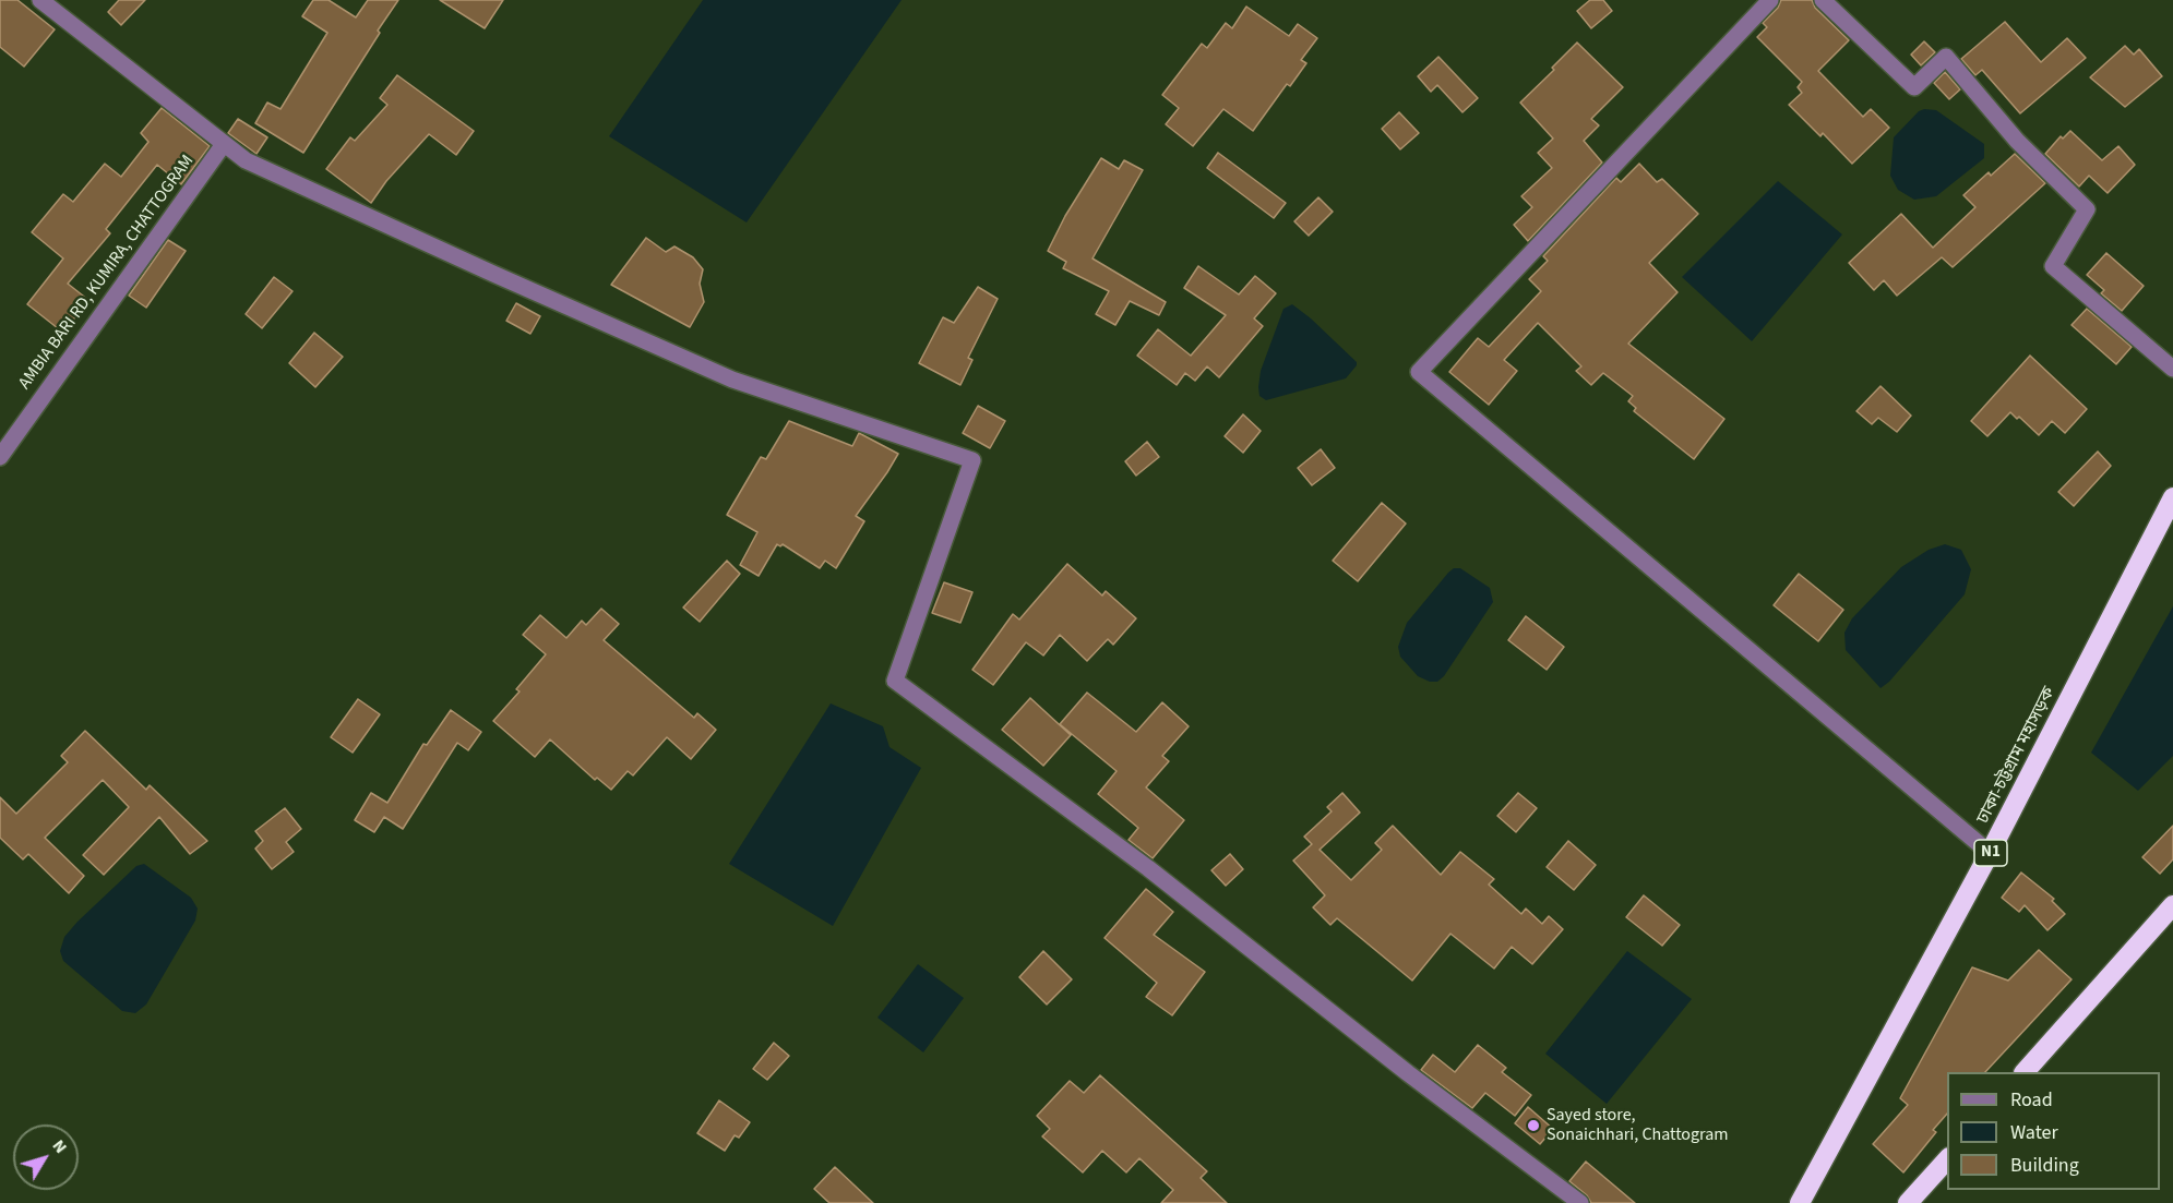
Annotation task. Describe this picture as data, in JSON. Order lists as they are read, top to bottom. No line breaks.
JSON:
{"streets":{"highway":["ঢাকা-চট্টগ্রাম মহাসড়ক","N1"],"street":["AMBIA BARI RD, KUMIRA, CHATTOGRAM"]},"places":["Sayed store, Sonaichhari, Chattogram"],"legend":["Road","Water","Building"],"north":"top right"}
